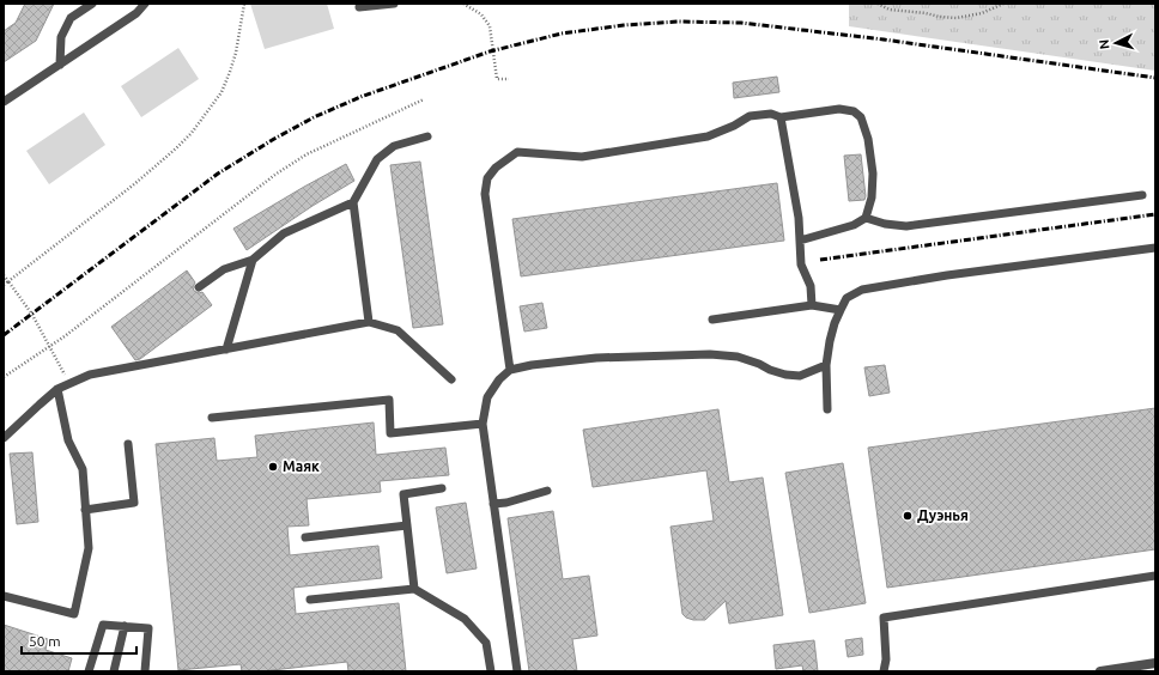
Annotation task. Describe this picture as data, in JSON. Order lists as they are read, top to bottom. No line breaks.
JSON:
{"places":["Маяк","Дуэнья"],"scale_bar":"50 m","north":"left"}
